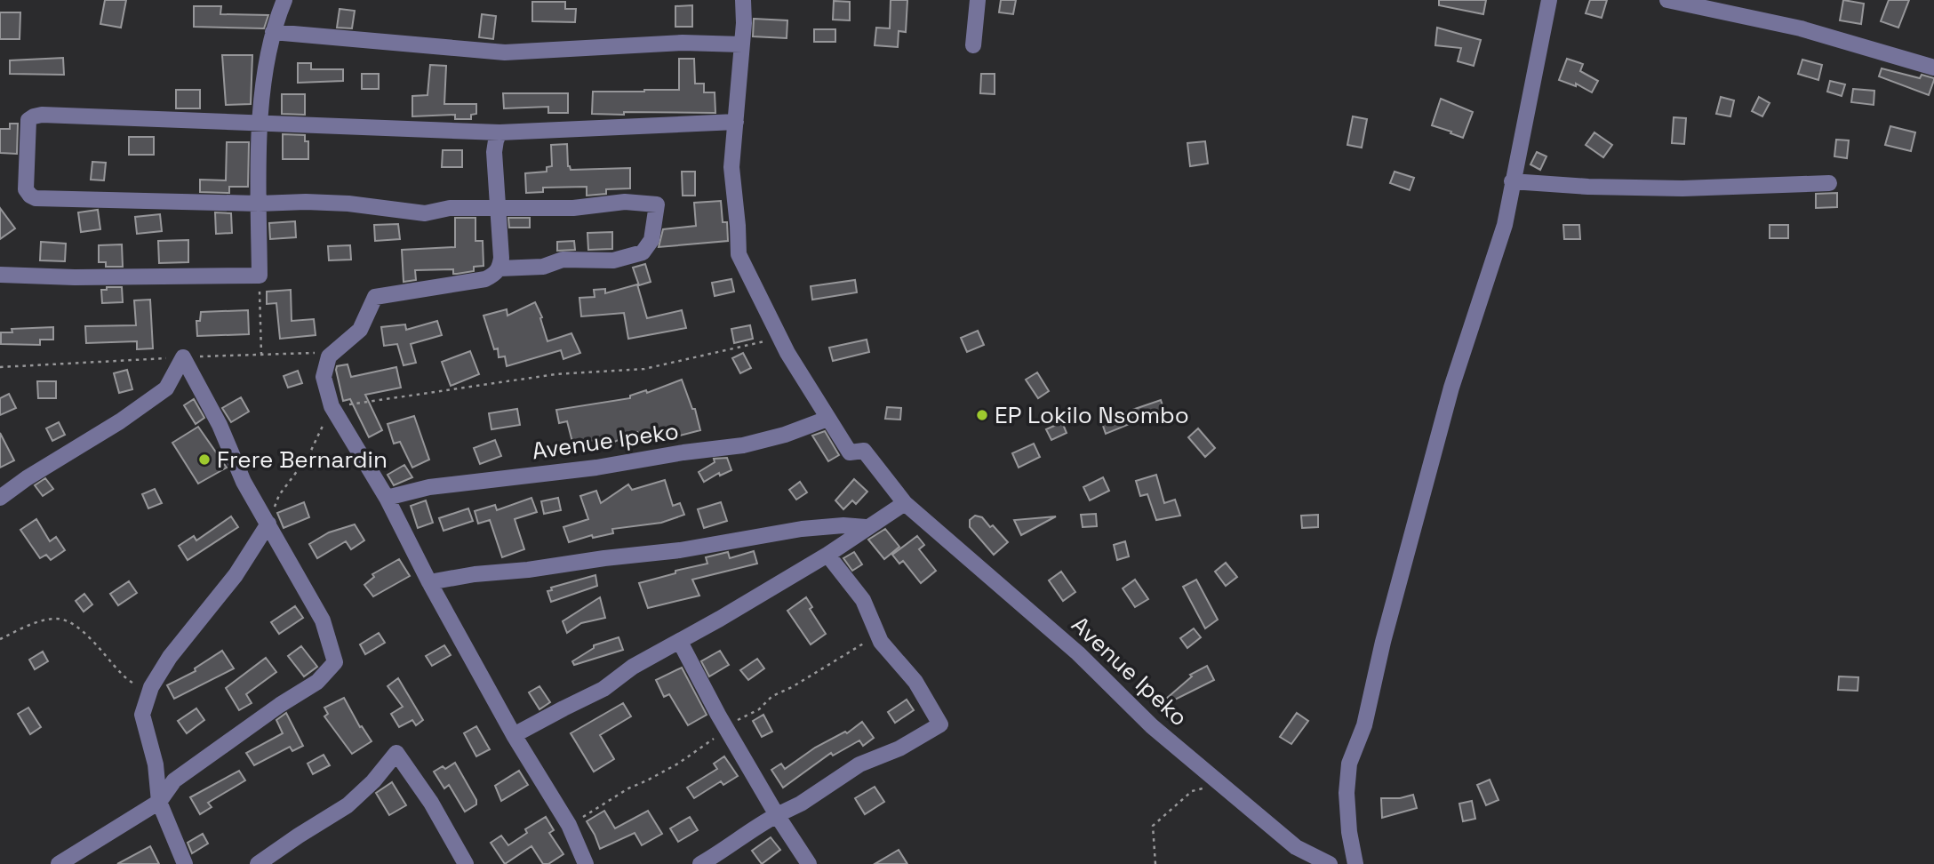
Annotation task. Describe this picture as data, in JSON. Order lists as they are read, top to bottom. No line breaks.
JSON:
{"streets":{"street":["Avenue Ipeko"]},"places":["EP Lokilo Nsombo","Frere Bernardin"]}
